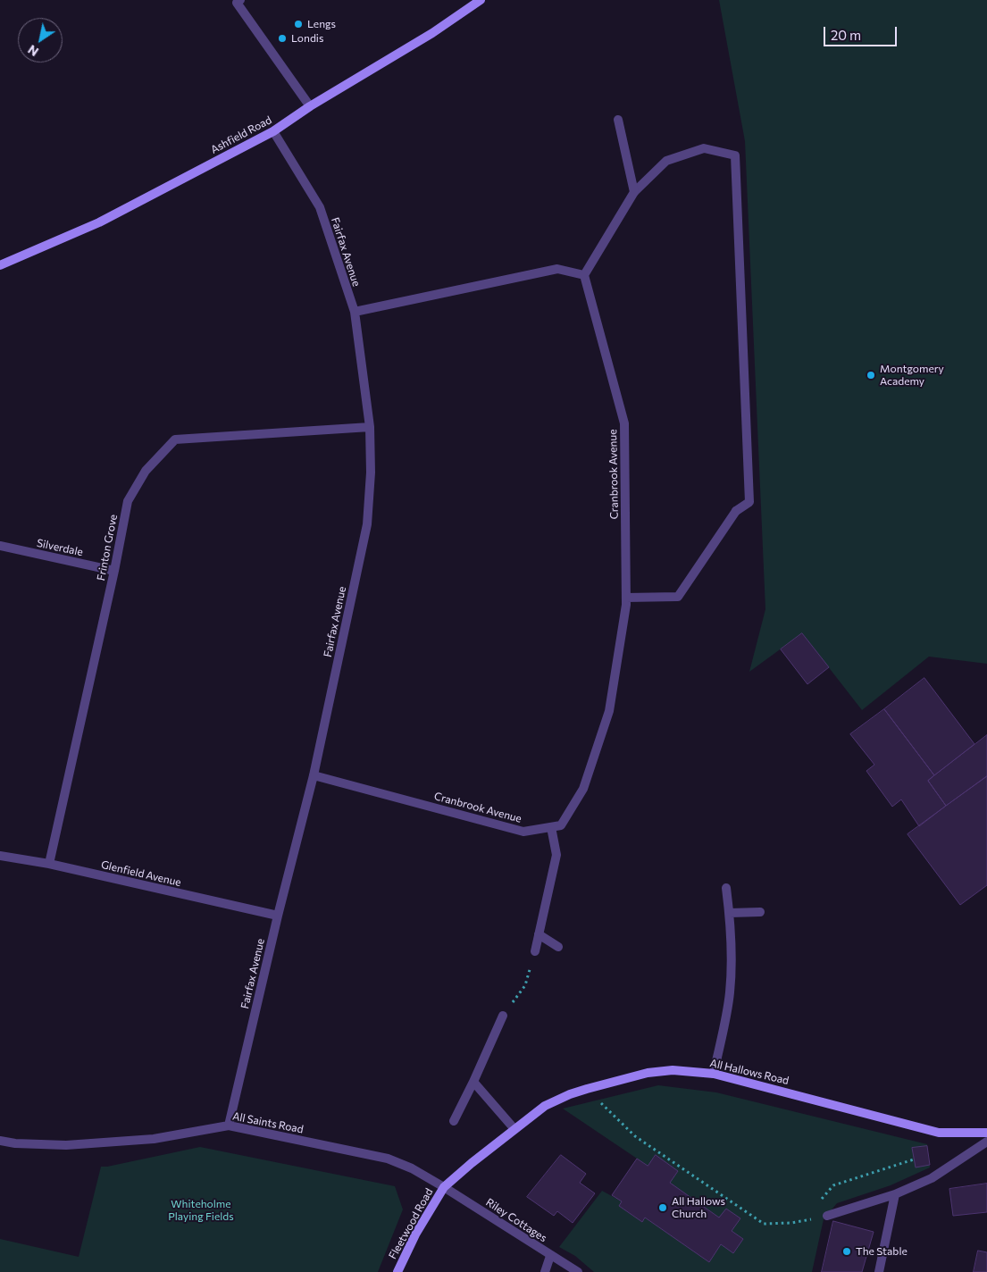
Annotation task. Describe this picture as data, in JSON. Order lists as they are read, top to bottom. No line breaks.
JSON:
{"streets":{"street":["Ashfield Road","Fairfax Avenue","Cranbrook Avenue","Silverdale","Frinton Grove","Glenfield Avenue","All Hallows Road","All Saints Road","Riley Cottages","Fleetwood Road"]},"crossings":[["Ashfield Road","Fairfax Avenue"],["Fairfax Avenue","Cranbrook Avenue"],["Fairfax Avenue","Frinton Grove"],["Fairfax Avenue","Glenfield Avenue"],["Fairfax Avenue","All Saints Road"],["Silverdale","Frinton Grove"],["Frinton Grove","Glenfield Avenue"],["All Hallows Road","All Saints Road"],["All Hallows Road","Riley Cottages"],["All Hallows Road","Fleetwood Road"],["All Saints Road","Riley Cottages"],["All Saints Road","Fleetwood Road"],["Riley Cottages","Fleetwood Road"]],"parks":["Whiteholme Playing Fields"],"places":["Lengs","Londis","Montgomery Academy","All Hallows Church","The Stable"],"scale_bar":"20 m","north":"bottom left"}
